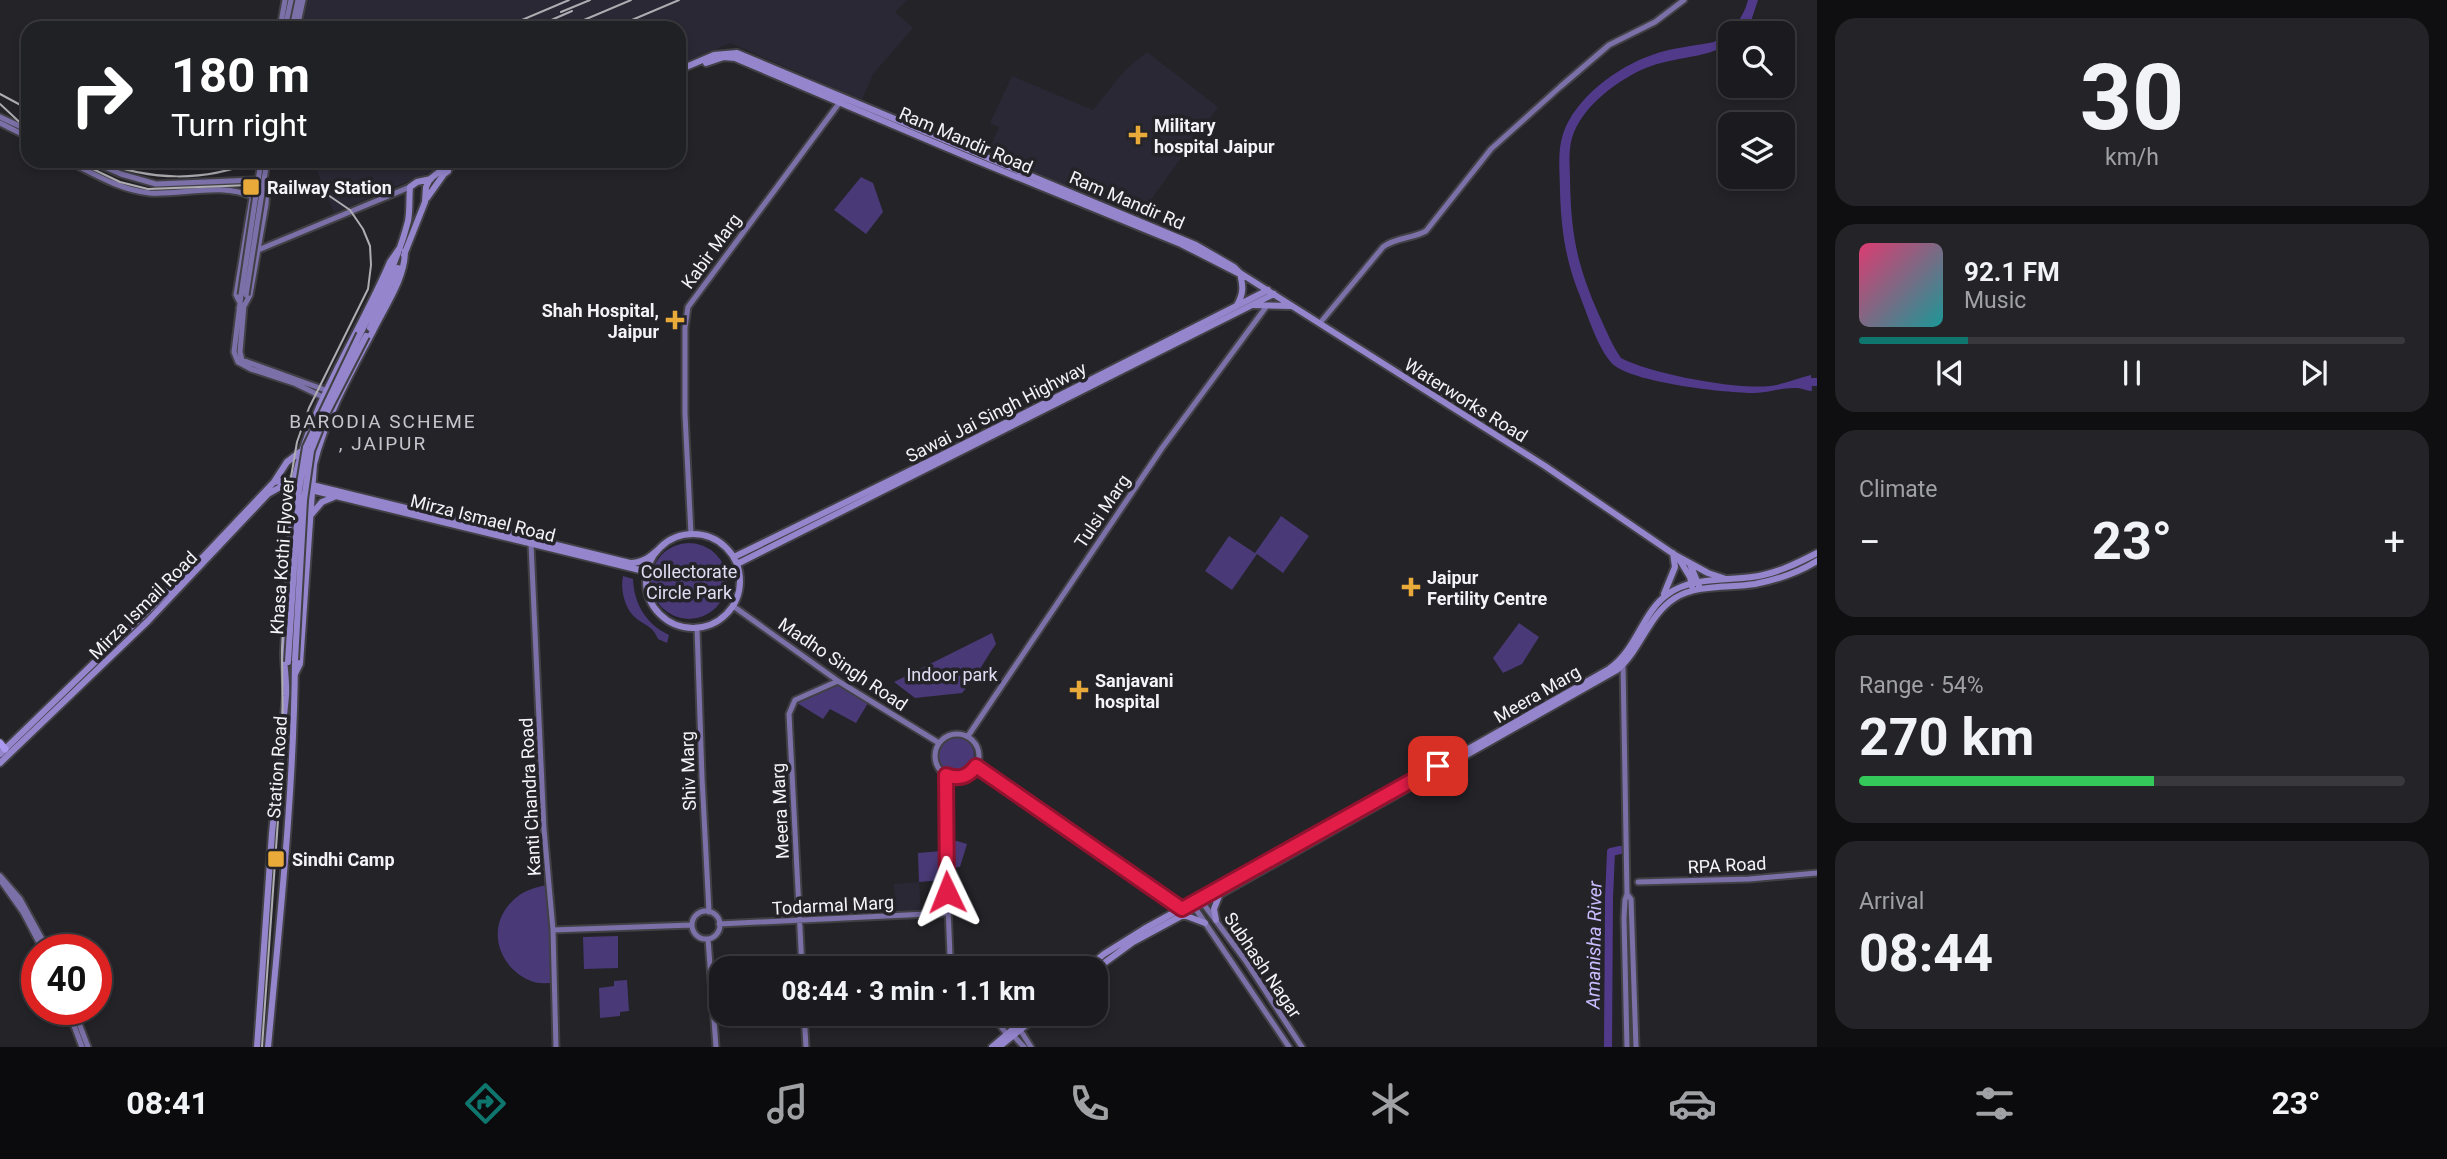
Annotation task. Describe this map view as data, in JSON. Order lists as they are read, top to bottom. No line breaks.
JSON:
{"streets":{"main road":["Ram Mandir Rd","Waterworks Road","Sawai Jai Singh Highway","Mirza Ismael Road","Khasa Kothi Flyover","Mirza Ismail Road","Meera Marg","Station Road"],"street":["Kabir Marg","Tulsi Marg","Madho Singh Road","Shiv Marg","Kanti Chandra Road","RPA Road","Todarmal Marg","Subhash Nagar"]},"crossings":[["Ram Mandir Rd","Kabir Marg"],["Ram Mandir Rd","Waterworks Road"],["Kabir Marg","Sawai Jai Singh Highway"],["Kabir Marg","Mirza Ismael Road"],["Kabir Marg","Madho Singh Road"],["Kabir Marg","Shiv Marg"],["Waterworks Road","Sawai Jai Singh Highway"],["Waterworks Road","Meera Marg"],["Sawai Jai Singh Highway","Mirza Ismael Road"],["Sawai Jai Singh Highway","Madho Singh Road"],["Sawai Jai Singh Highway","Shiv Marg"],["Tulsi Marg","Madho Singh Road"],["Mirza Ismael Road","Madho Singh Road"],["Mirza Ismael Road","Station Road"],["Mirza Ismael Road","Shiv Marg"],["Mirza Ismael Road","Kanti Chandra Road"],["Khasa Kothi Flyover","Station Road"],["Mirza Ismail Road","Station Road"],["Madho Singh Road","Meera Marg"],["Madho Singh Road","Shiv Marg"],["Meera Marg","Todarmal Marg"],["Meera Marg","Subhash Nagar"],["Shiv Marg","Todarmal Marg"]],"districts":["BARODIA SCHEME , JAIPUR"],"water":["Amanisha River"],"parks":["Collectorate Circle Park","Indoor park"],"places":{"health":["Military hospital Jaipur","Shah Hospital, Jaipur","Jaipur Fertility Centre","Sanjavani hospital"],"transit":["Railway Station","Sindhi Camp"]},"page":{"tile":[["30","km/h"],"Climate",["Range · 54%","270 km"],["Arrival","08:44"]],"turn":["180 m","Turn right"],"song":["92.1 FM","Music"],"heat":["−","23°","+"],"limit":"40","trip":"08:44 · 3 min · 1.1 km","tabs":["08:41","23°"]}}
